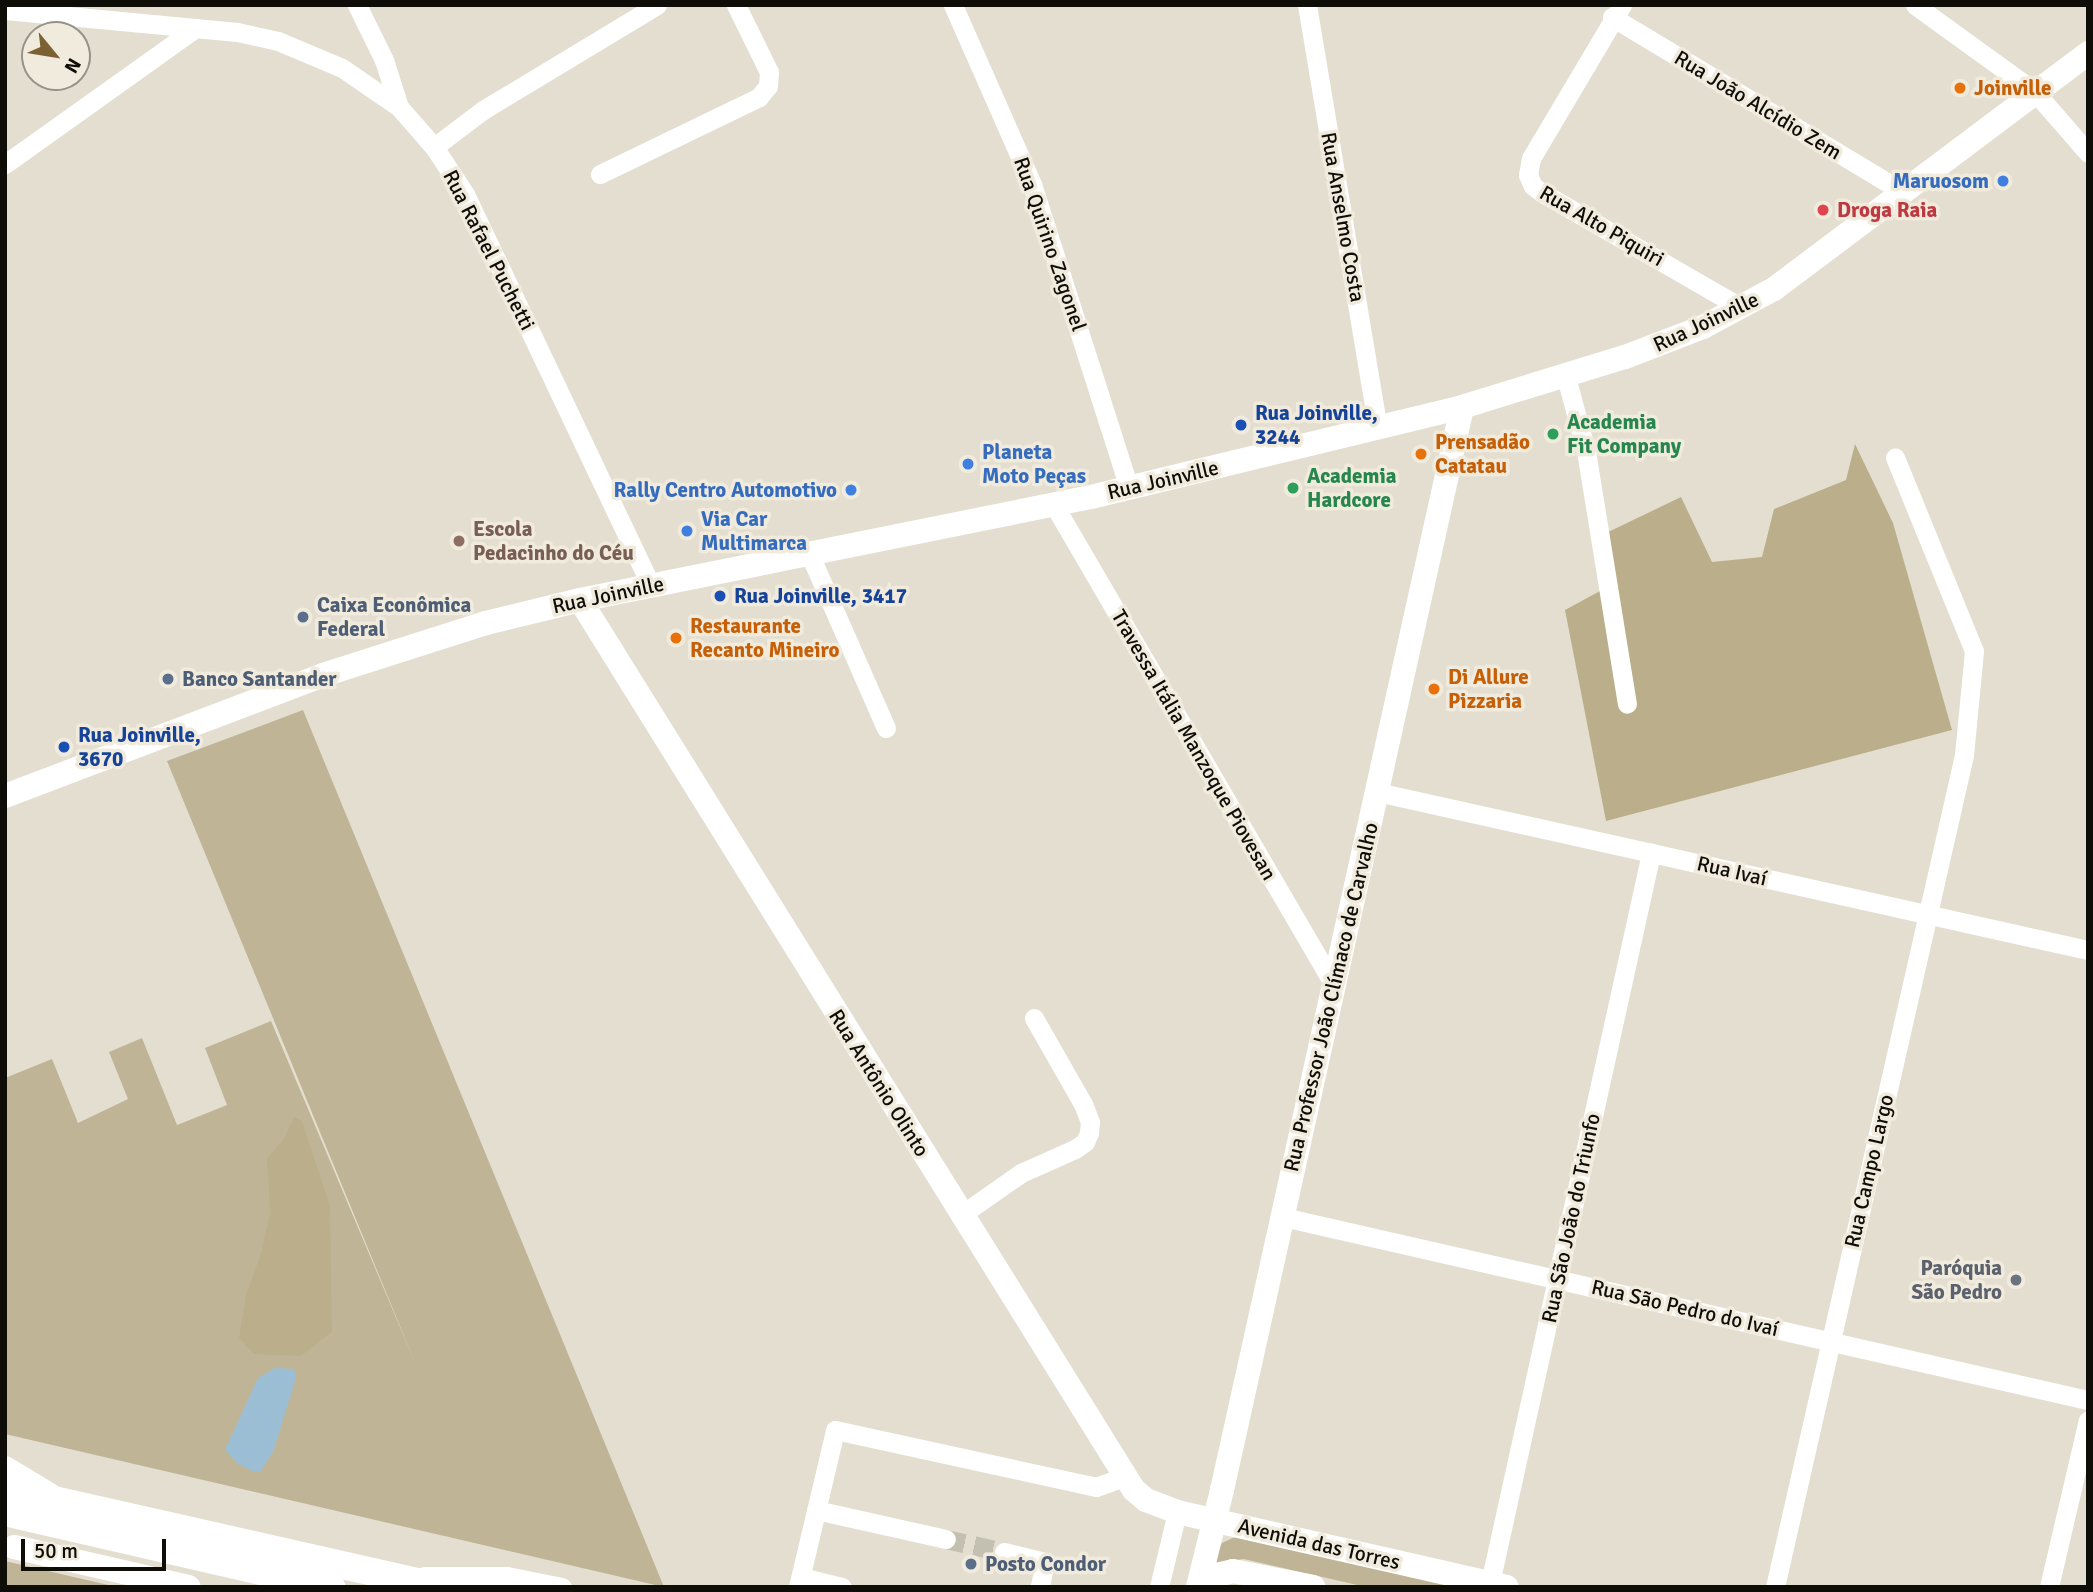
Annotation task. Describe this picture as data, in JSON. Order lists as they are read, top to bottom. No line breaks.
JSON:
{"streets":{"main road":["Rua Joinville","Rua Professor João Clímaco de Carvalho","Rua Antônio Olinto","Avenida das Torres"],"street":["Rua João Alcídio Zem","Rua Anselmo Costa","Rua Alto Piquiri","Rua Quirino Zagonel","Rua Rafael Puchetti","Travessa Itália Manzoque Piovesan","Rua Ivaí","Rua Campo Largo","Rua São João do Triunfo","Rua São Pedro do Ivaí"]},"crossings":[["Rua João Alcídio Zem","Rua Alto Piquiri"],["Rua João Alcídio Zem","Rua Joinville"],["Rua Anselmo Costa","Rua Joinville"],["Rua Alto Piquiri","Rua Joinville"],["Rua Quirino Zagonel","Rua Joinville"],["Rua Rafael Puchetti","Rua Joinville"],["Rua Joinville","Travessa Itália Manzoque Piovesan"],["Rua Joinville","Rua Professor João Clímaco de Carvalho"],["Rua Joinville","Rua Antônio Olinto"],["Travessa Itália Manzoque Piovesan","Rua Professor João Clímaco de Carvalho"],["Rua Ivaí","Rua Professor João Clímaco de Carvalho"],["Rua Ivaí","Rua Campo Largo"],["Rua Ivaí","Rua São João do Triunfo"],["Rua Professor João Clímaco de Carvalho","Rua Antônio Olinto"],["Rua Professor João Clímaco de Carvalho","Rua São Pedro do Ivaí"],["Rua Professor João Clímaco de Carvalho","Avenida das Torres"],["Rua Antônio Olinto","Avenida das Torres"],["Rua Campo Largo","Rua São Pedro do Ivaí"],["Rua São João do Triunfo","Rua São Pedro do Ivaí"],["Rua São João do Triunfo","Avenida das Torres"]],"places":["Joinville","Maruosom","Droga Raia","Rua Joinville, 3244","Academia Fit Company","Prensadão Catatau","Planeta Moto Peças","Academia Hardcore","Rally Centro Automotivo","Via Car Multimarca","Escola Pedacinho do Céu","Rua Joinville, 3417","Caixa Econômica Federal","Restaurante Recanto Mineiro","Banco Santander","Di Allure Pizzaria","Rua Joinville, 3670","Paróquia São Pedro","Posto Condor"],"scale_bar":"50 m","north":"bottom right"}
